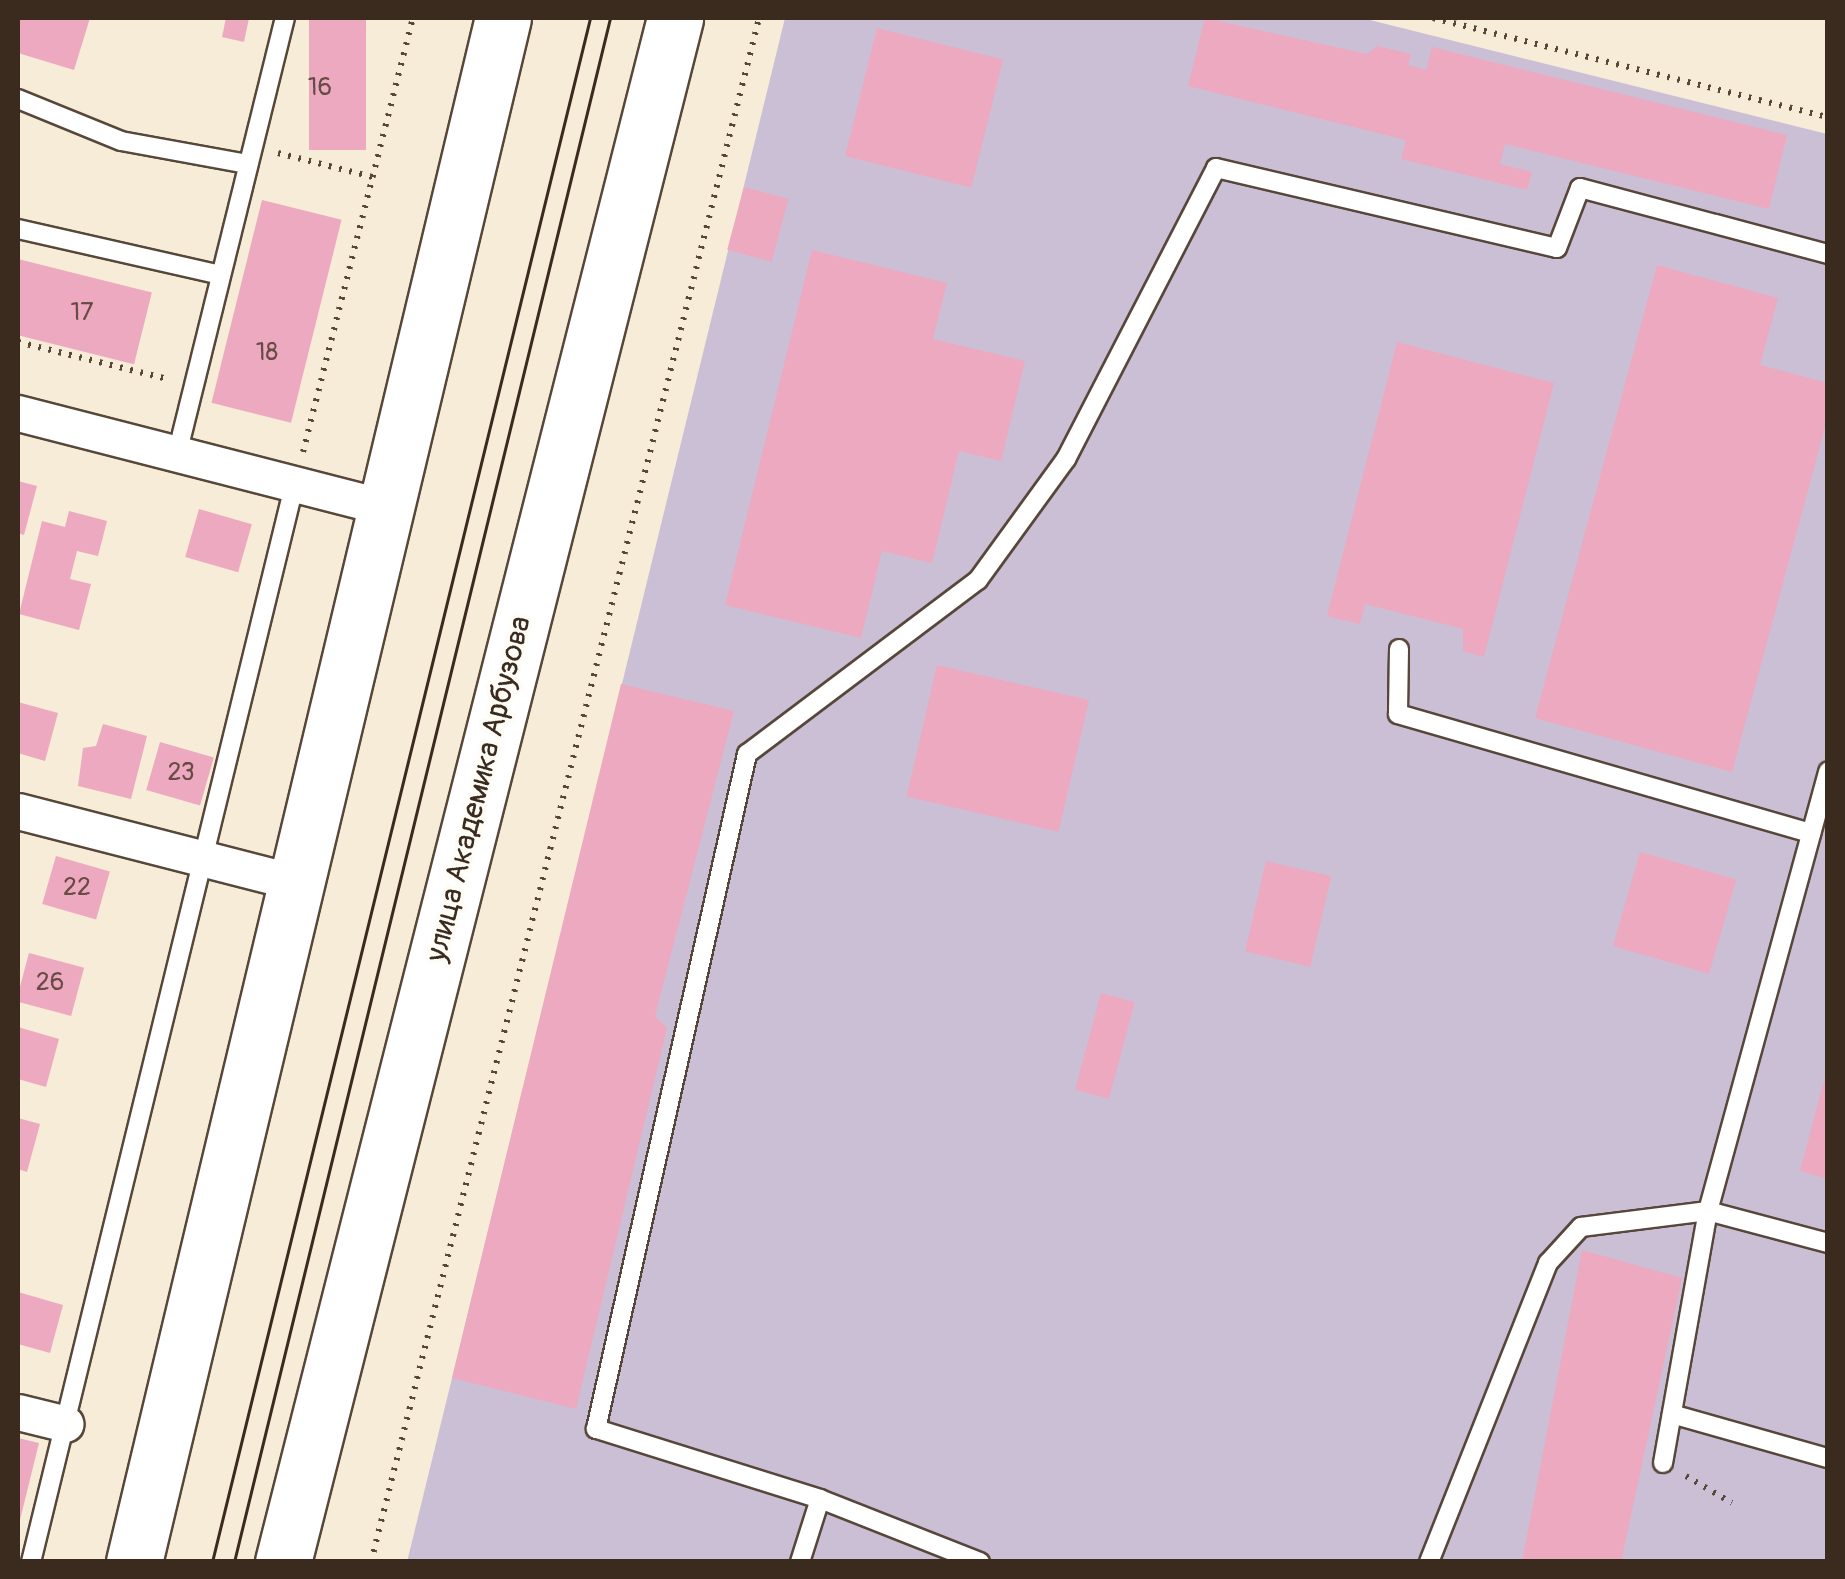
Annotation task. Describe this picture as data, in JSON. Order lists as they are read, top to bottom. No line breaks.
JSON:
{"streets":{"main road":["улица Академика Арбузова"]},"house_numbers":["16","17","18","23","22","26"]}
